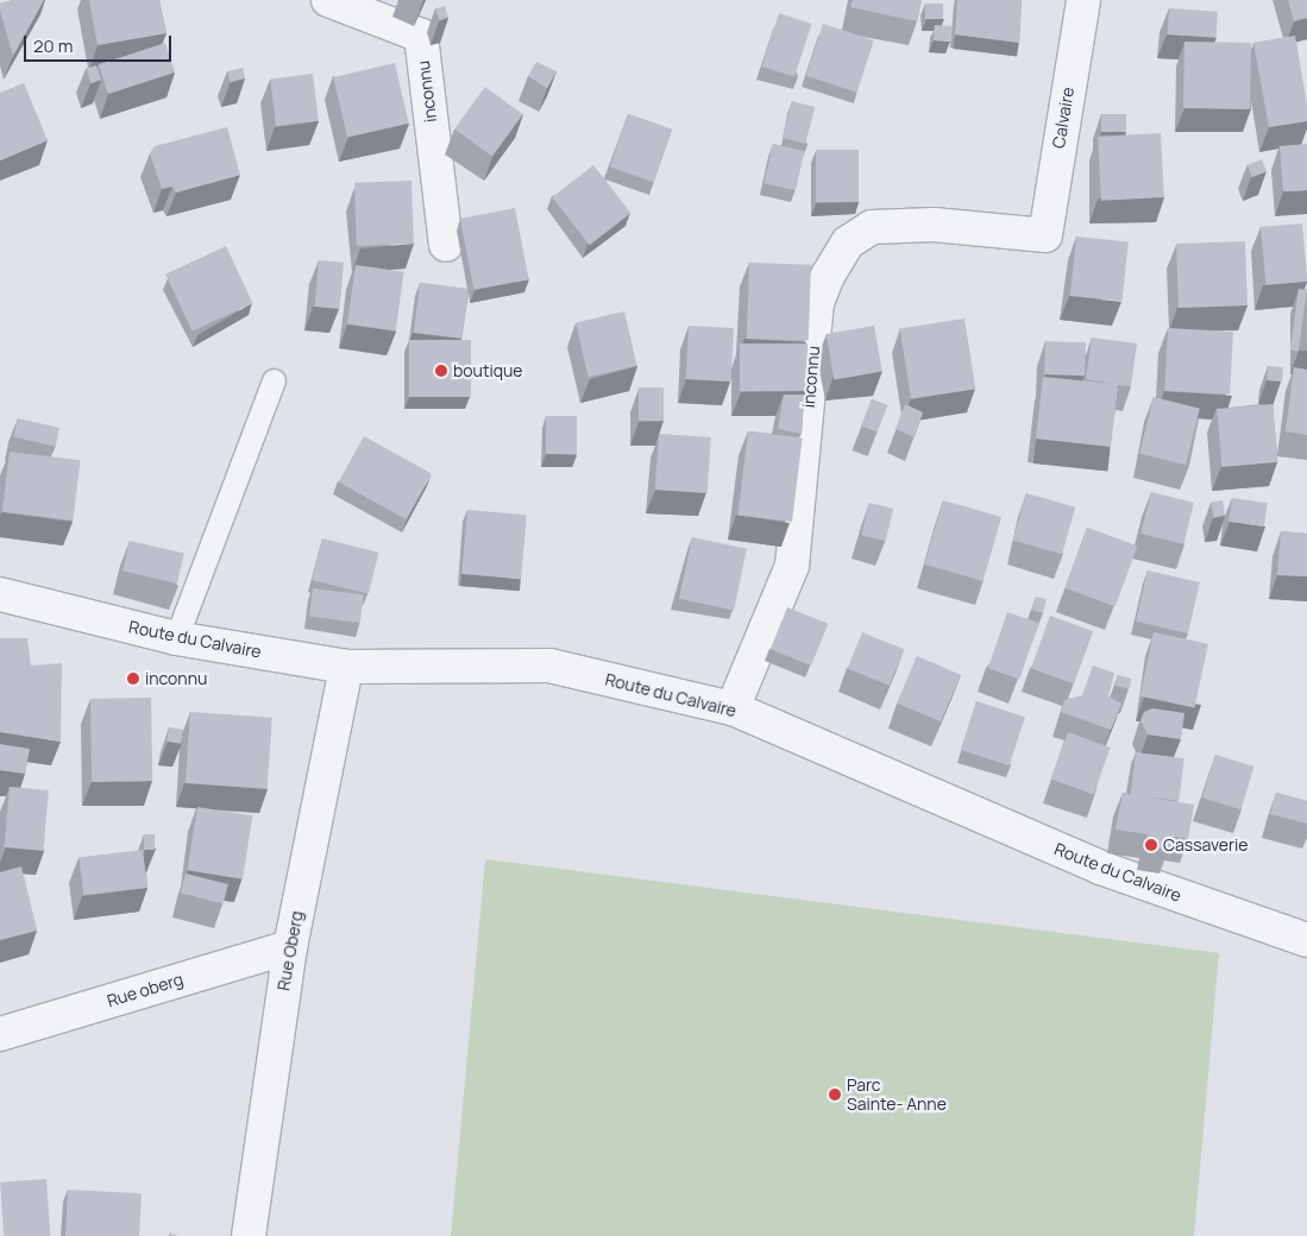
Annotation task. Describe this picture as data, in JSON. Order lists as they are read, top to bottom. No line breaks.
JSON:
{"streets":{"street":["inconnu","Calvaire","Route du Calvaire","Rue Oberg","Rue oberg"]},"crossings":[["inconnu","Calvaire"],["inconnu","Route du Calvaire"],["Route du Calvaire","Rue Oberg"],["Rue Oberg","Rue oberg"]],"places":["boutique","inconnu","Cassaverie","Parc Sainte- Anne"],"scale_bar":"20 m"}
